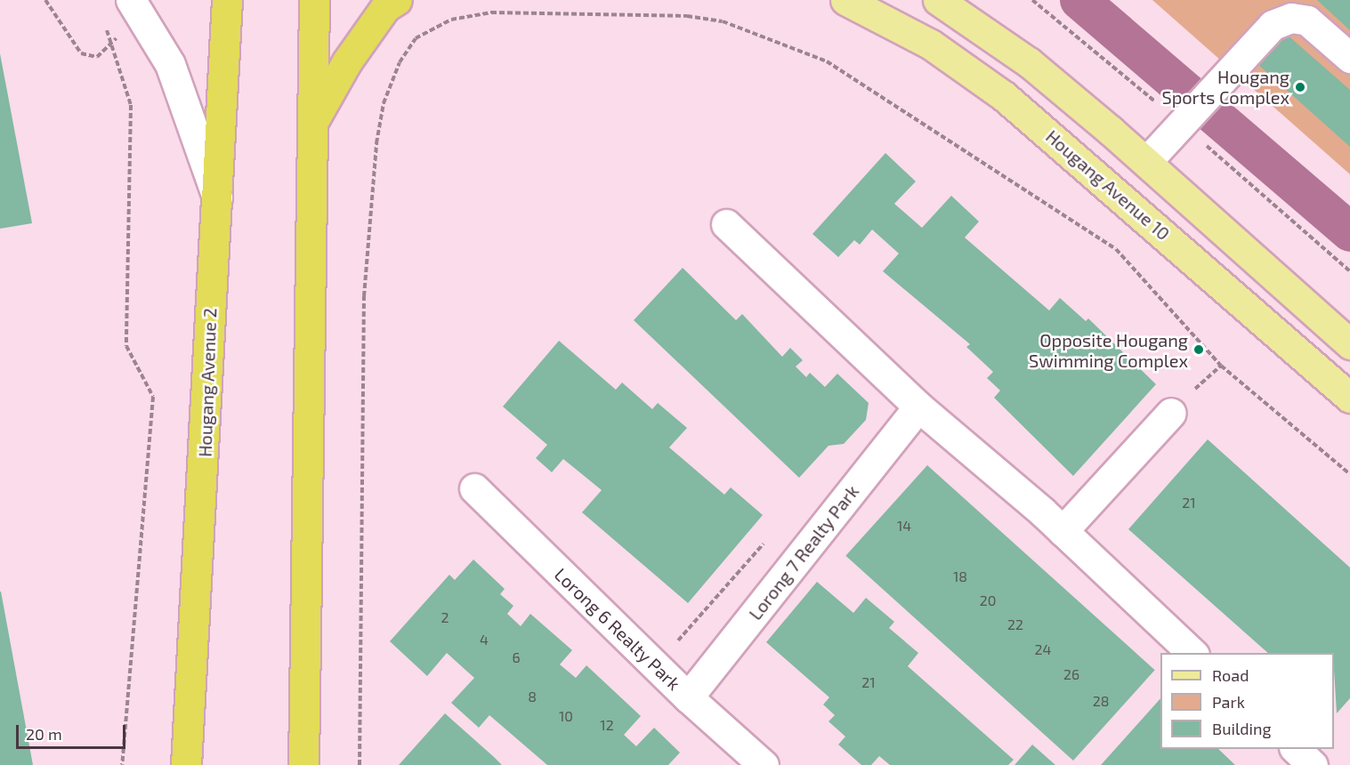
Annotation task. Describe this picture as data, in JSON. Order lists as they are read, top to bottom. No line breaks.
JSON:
{"streets":{"highway":["Hougang Avenue 2"],"main road":["Hougang Avenue 10"],"street":["Lorong 7 Realty Park","Lorong 6 Realty Park"]},"crossings":[["Lorong 7 Realty Park","Lorong 6 Realty Park"]],"places":["Hougang Sports Complex","Opposite Hougang Swimming Complex"],"house_numbers":["21","14","18","20","2","22","4","24","6","26","21","8","28","10","12"],"legend":["Road","Park","Building"],"scale_bar":"20 m"}
